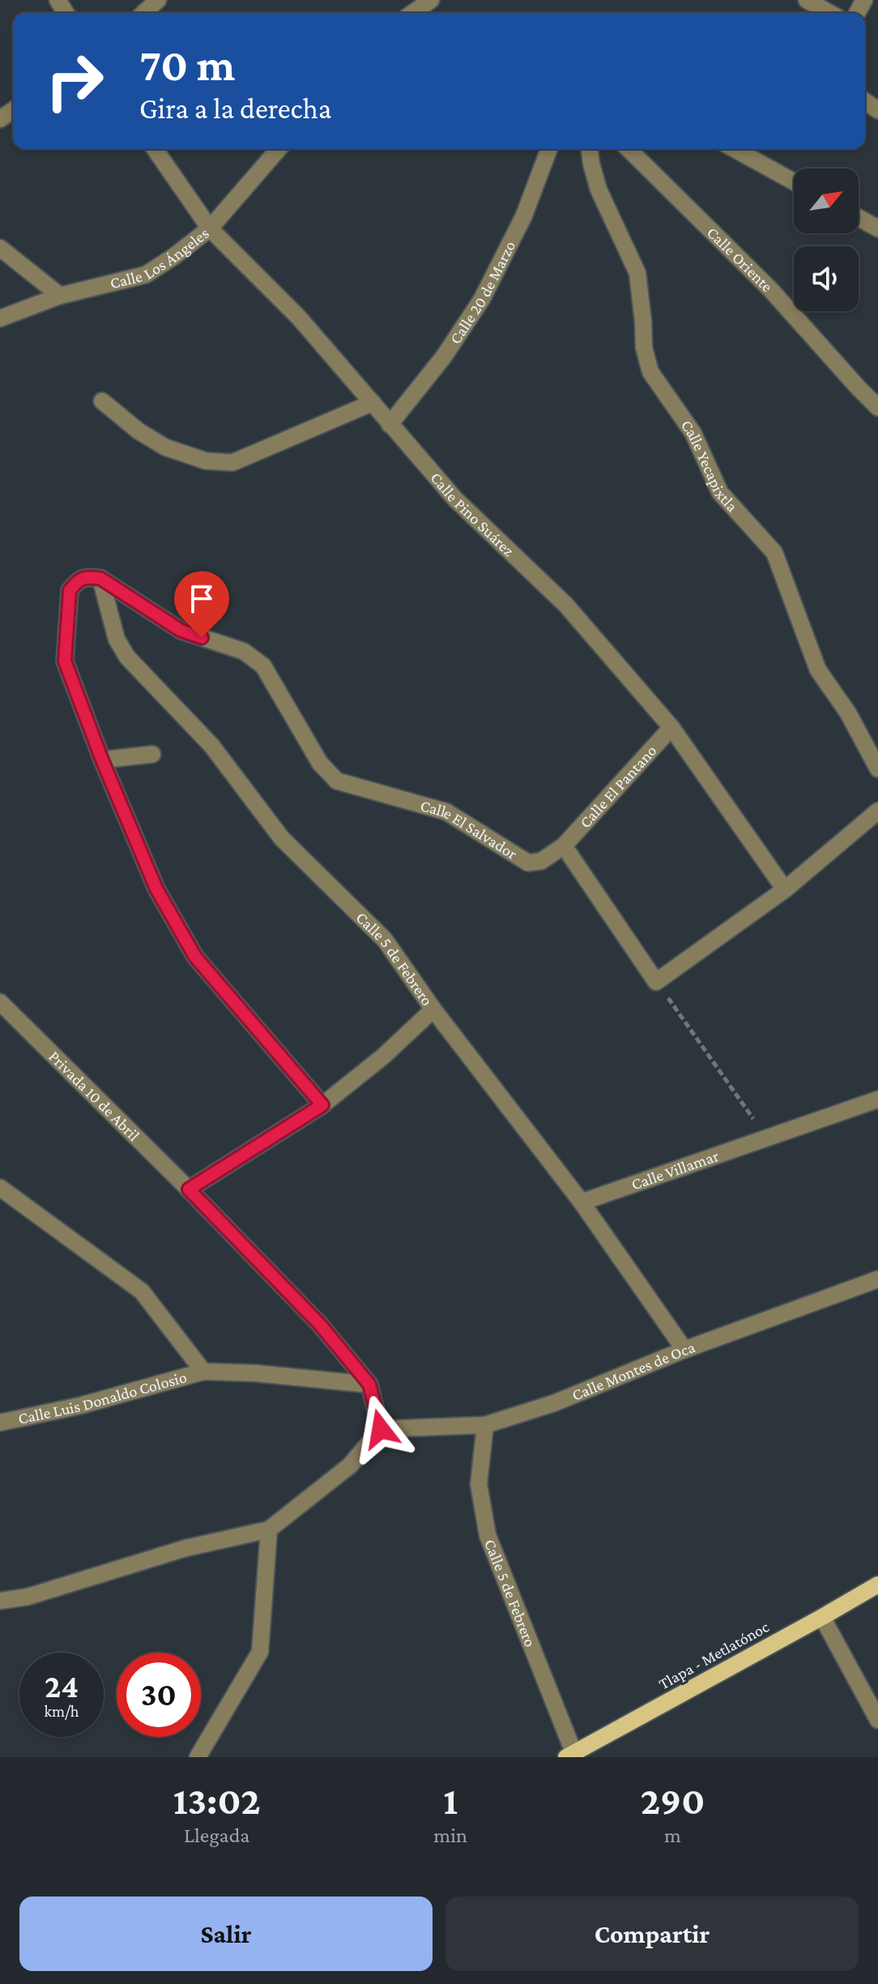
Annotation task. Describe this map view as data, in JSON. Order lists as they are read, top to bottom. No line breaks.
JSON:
{"streets":{"main road":["Tlapa - Metlatónoc"],"street":["Calle Los Ángeles","Calle Oriente","Calle 20 de Marzo","Calle Yecapixtla","Calle Pino Suárez","Calle El Pantano","Calle El Salvador","Calle 5 de Febrero","Privada 10 de Abril","Calle Villamar","Calle Montes de Oca","Calle Luis Donaldo Colosio"]},"crossings":[["Calle Los Ángeles","Calle Pino Suárez"],["Calle 20 de Marzo","Calle Pino Suárez"],["Calle Pino Suárez","Calle El Pantano"],["Calle El Pantano","Calle El Salvador"],["Calle El Salvador","Calle 5 de Febrero"],["Calle 5 de Febrero","Calle Villamar"],["Calle 5 de Febrero","Calle Montes de Oca"],["Calle 5 de Febrero","Tlapa - Metlatónoc"],["Privada 10 de Abril","Calle Luis Donaldo Colosio"]],"north":"top right","page":{"turn":["70 m","Gira a la derecha"],"speed":"24 km/h","limit":"30","eta":["13:02","Llegada","1","min","290","m"],"buttons":["Salir","Compartir"]}}
